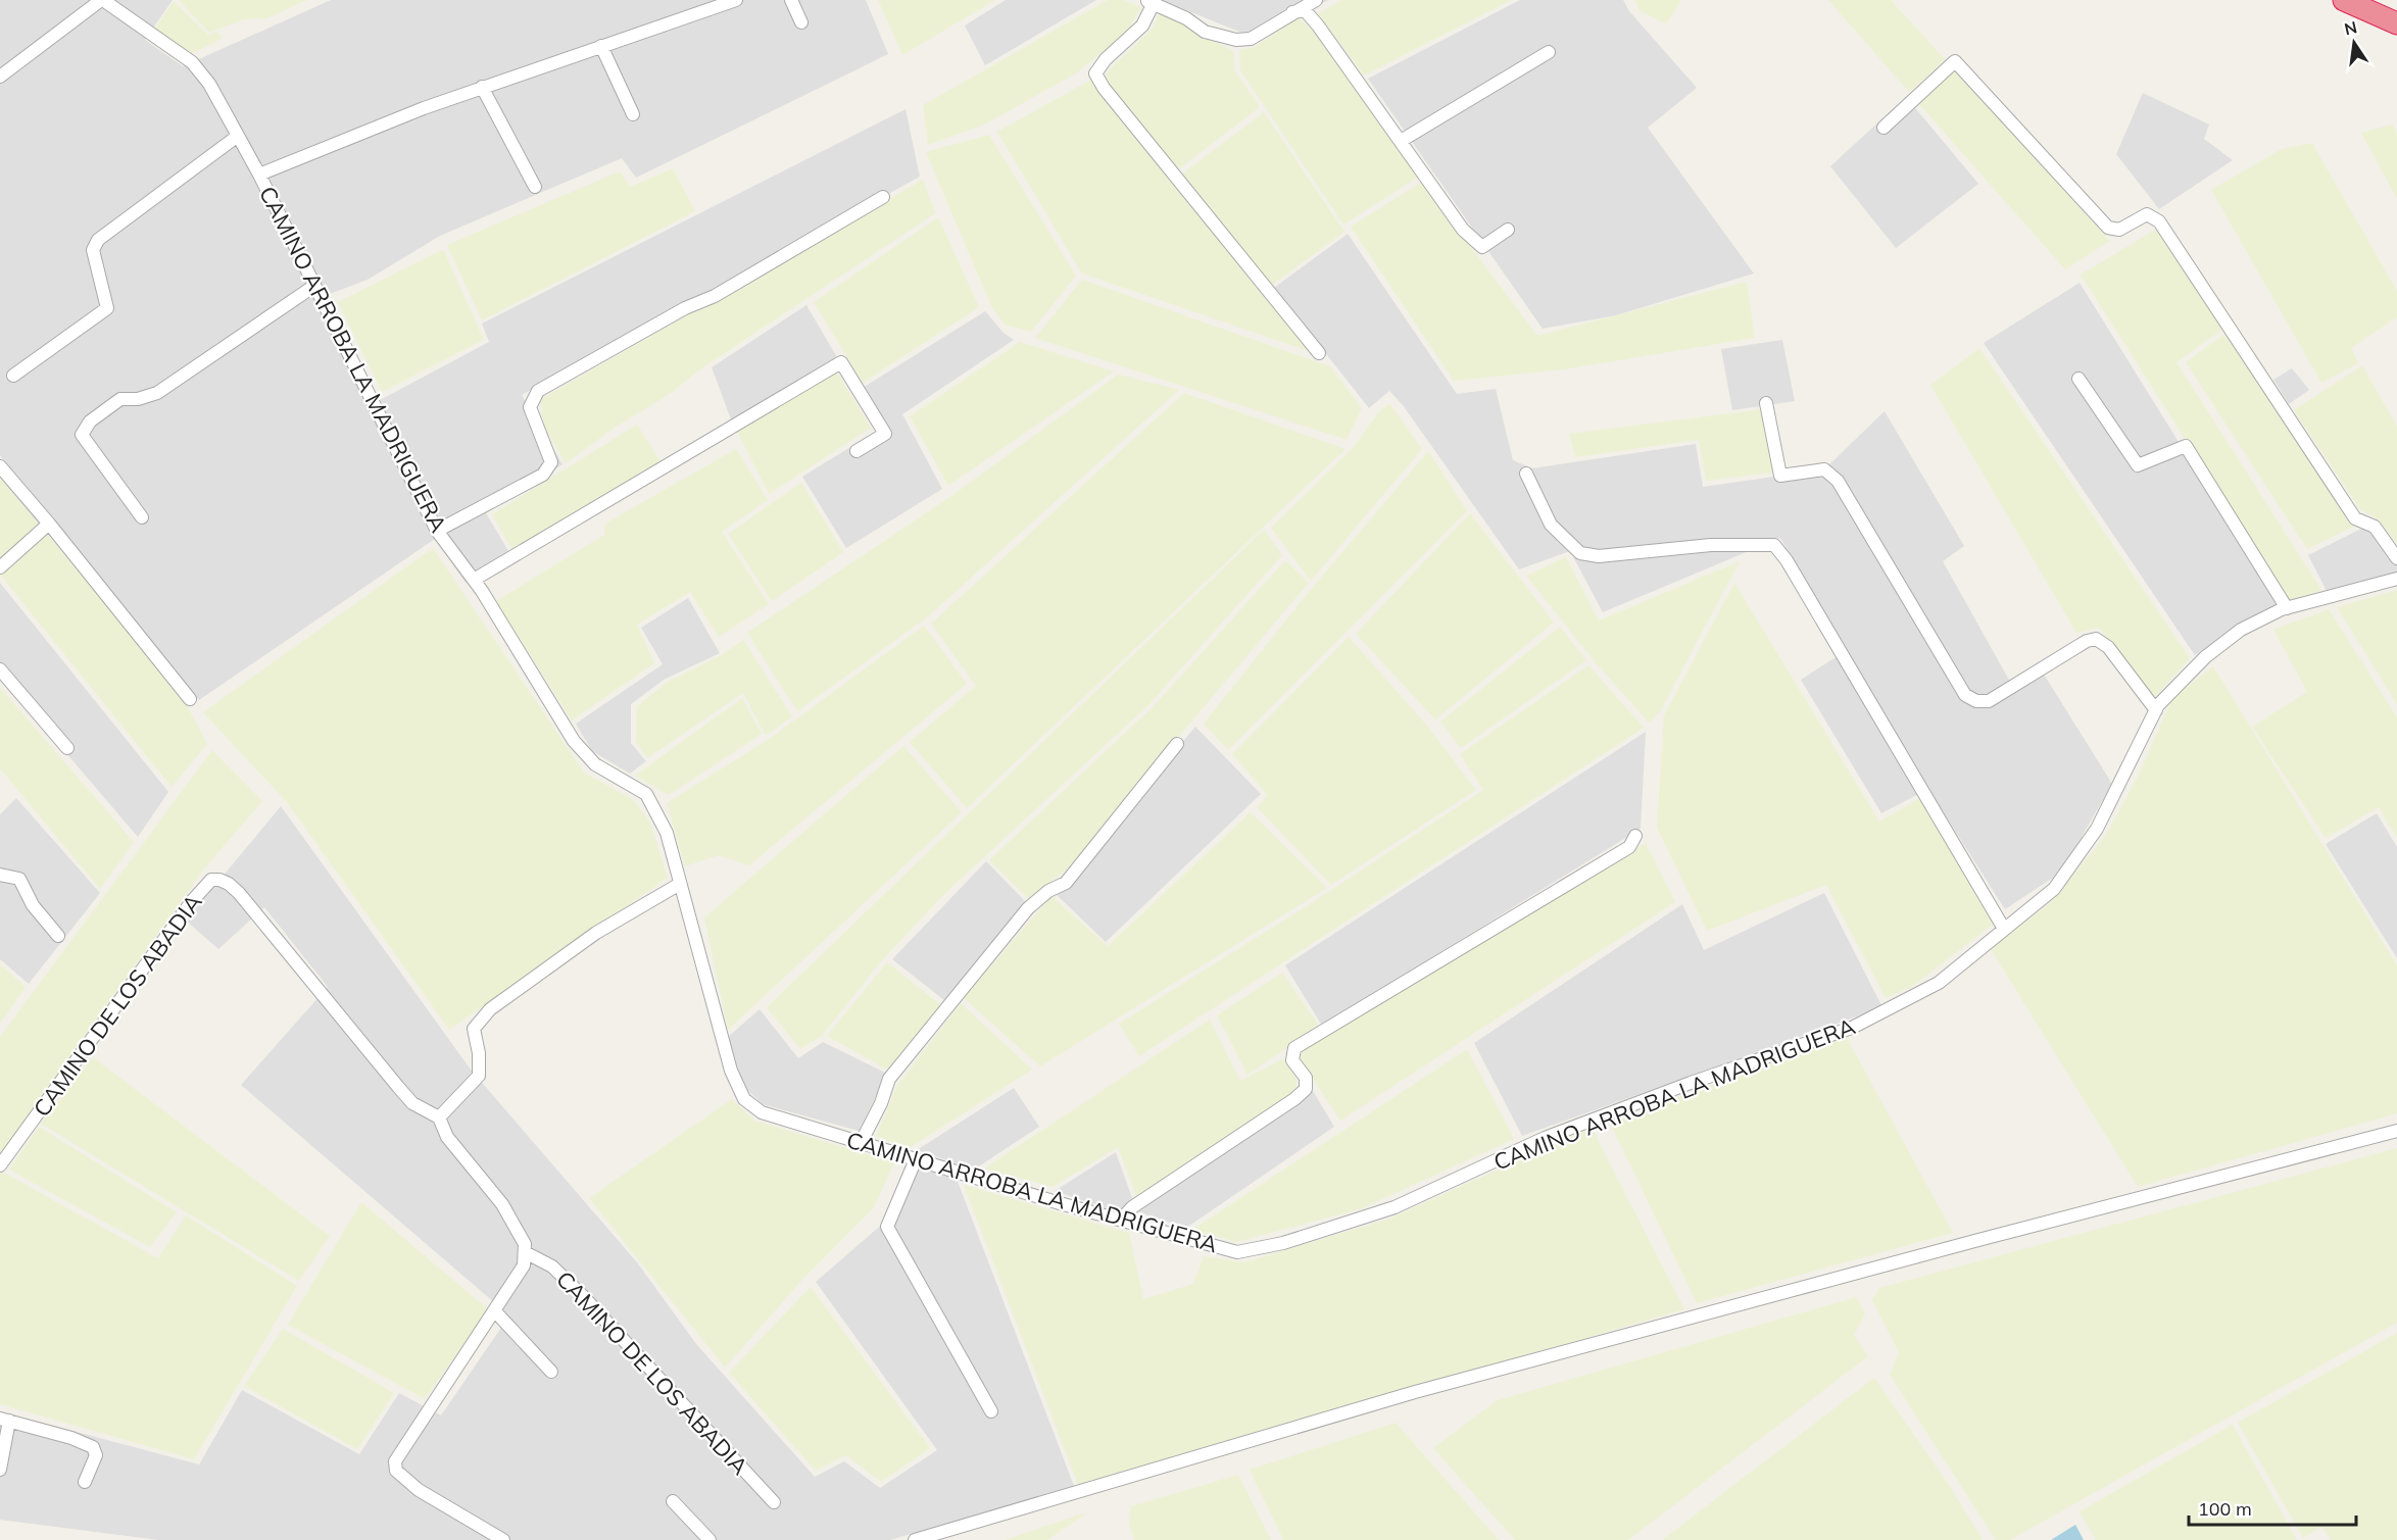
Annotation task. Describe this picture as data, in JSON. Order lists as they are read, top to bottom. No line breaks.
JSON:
{"streets":{"street":["CAMINO ARROBA LA MADRIGUERA","CAMINO DE LOS ABADIA"]},"scale_bar":"100 m","north":"top"}
